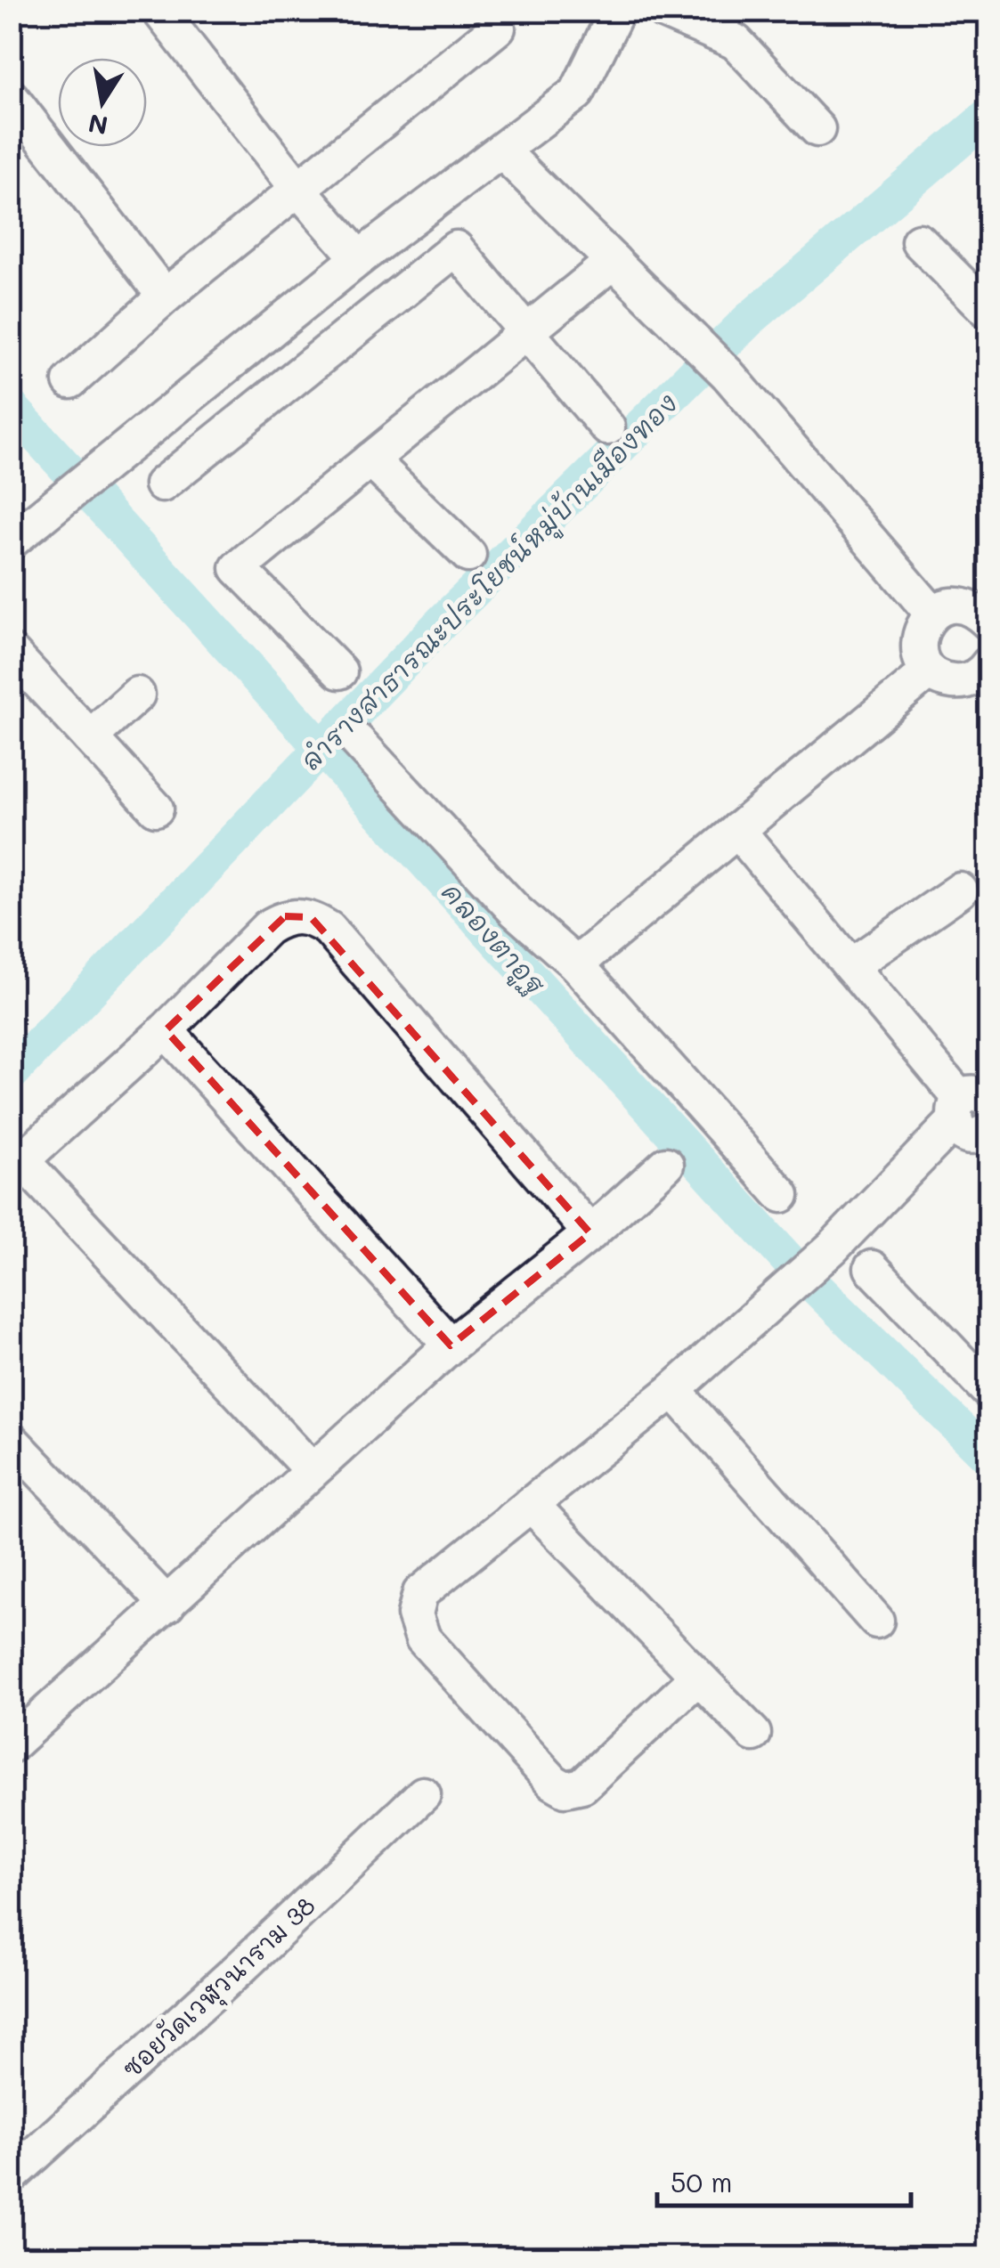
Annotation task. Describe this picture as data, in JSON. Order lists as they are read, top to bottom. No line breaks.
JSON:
{"streets":{"street":["ซอยวัดเวฬุวนาราม 38"]},"water":["ลำรางสาธารณะประโยชน์หมู่บ้านเมืองทอง","คลองตาอูฐ"],"scale_bar":"50 m","north":"bottom"}
